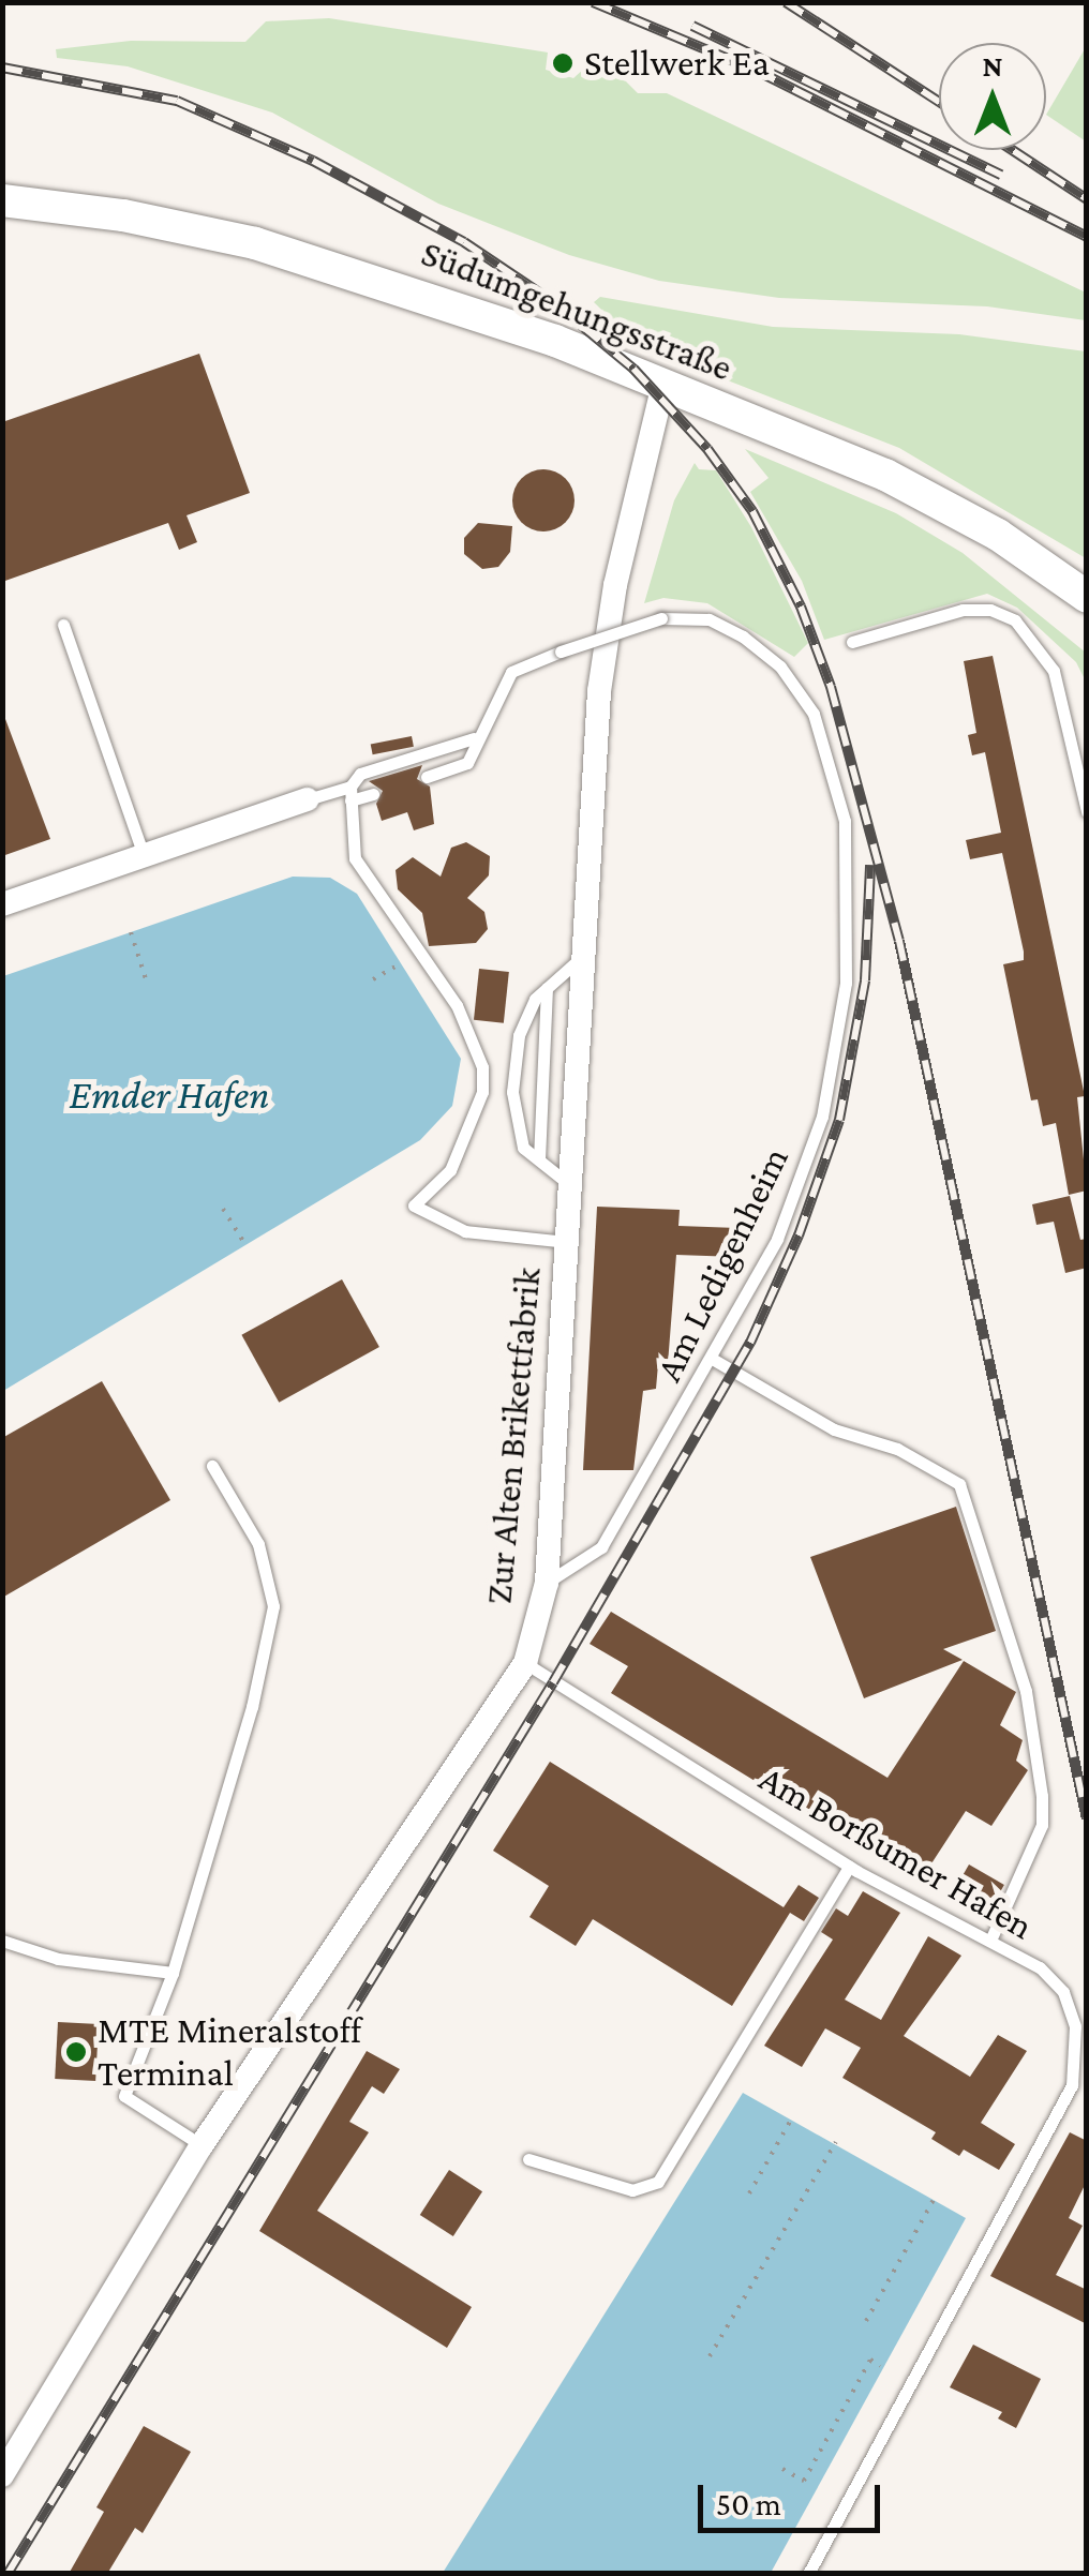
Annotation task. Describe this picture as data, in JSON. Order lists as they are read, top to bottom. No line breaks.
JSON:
{"streets":{"main road":["Südumgehungsstraße"],"street":["Zur Alten Brikettfabrik"],"lane":["Am Ledigenheim","Am Borßumer Hafen"]},"crossings":[["Südumgehungsstraße","Zur Alten Brikettfabrik"],["Am Ledigenheim","Zur Alten Brikettfabrik"],["Zur Alten Brikettfabrik","Am Borßumer Hafen"]],"water":["Emder Hafen"],"places":["Stellwerk Ea","MTE Mineralstoff Terminal"],"scale_bar":"50 m","north":"top"}
